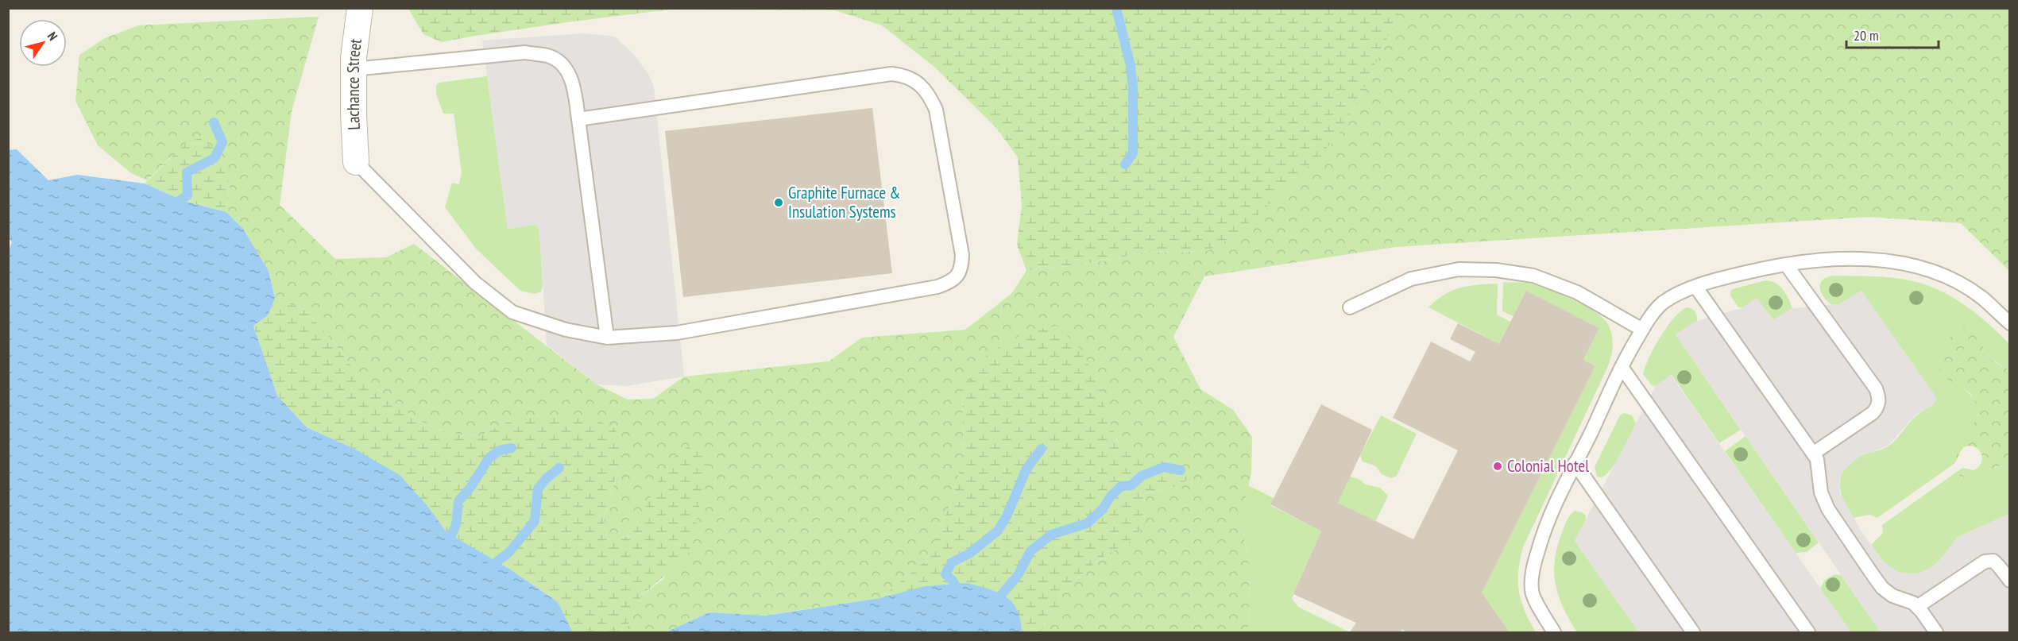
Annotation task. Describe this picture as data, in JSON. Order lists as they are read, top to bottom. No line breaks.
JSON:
{"streets":{"street":["Lachance Street"]},"places":["Graphite Furnace & Insulation Systems","Colonial Hotel"],"scale_bar":"20 m","north":"top right"}
